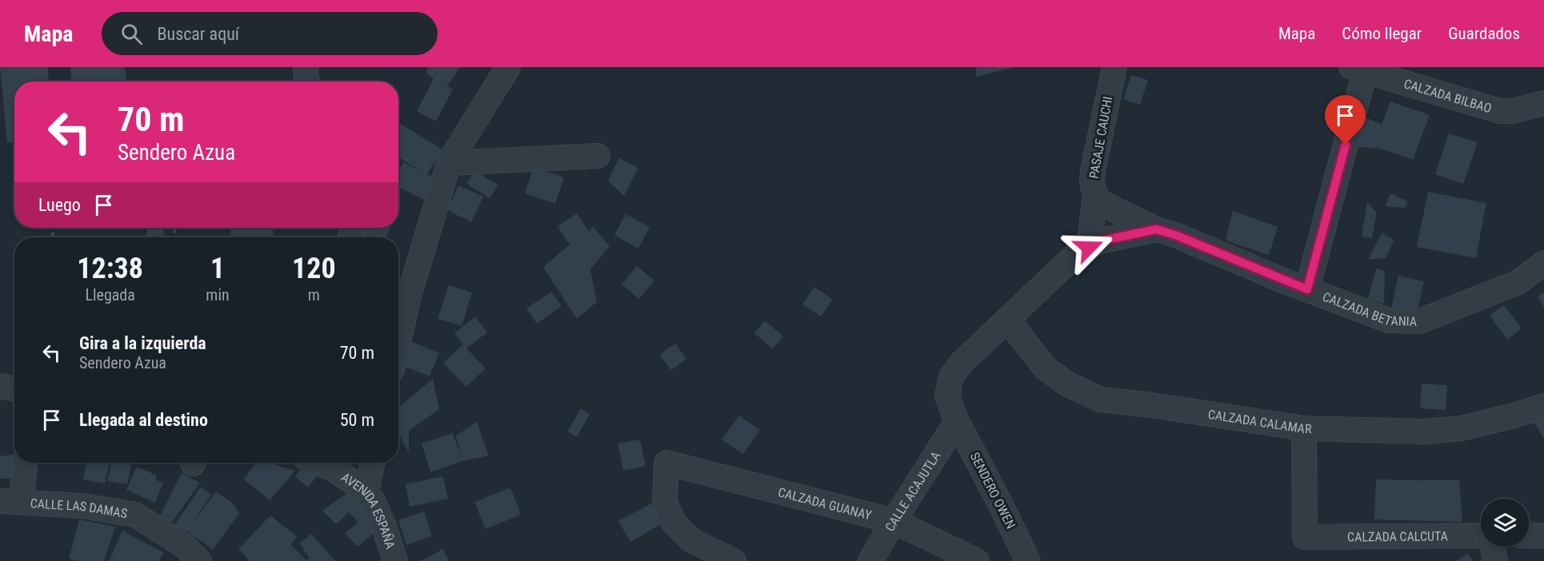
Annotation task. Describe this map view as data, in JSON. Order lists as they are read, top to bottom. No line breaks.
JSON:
{"streets":{"street":["CALZADA BILBAO","PASAJE CAUCHI","CALZADA BETANIA","CALZADA CALAMAR","CALLE ACAJUTLA","SENDERO OWEN","CALZADA GUANAY","CALLE LAS DAMAS","AVENIDA ESPAÑA","CALZADA CALCUTA"]},"crossings":[["PASAJE CAUCHI","CALZADA BETANIA"],["CALZADA BETANIA","CALZADA CALAMAR"],["CALZADA BETANIA","CALLE ACAJUTLA"],["CALZADA BETANIA","SENDERO OWEN"],["CALZADA CALAMAR","CALZADA CALCUTA"],["CALLE ACAJUTLA","SENDERO OWEN"],["CALLE ACAJUTLA","CALZADA GUANAY"]],"page":{"header":"Mapa","search":"Buscar aquí","nav":["Mapa","Cómo llegar","Guardados"],"turn":["70 m","Sendero Azua"],"then":"Luego","eta":["12:38","Llegada","1","min","120","m"],"list":[{"name":"Gira a la izquierda","note":"Sendero Azua","value":"70 m"},{"name":"Llegada al destino","value":"50 m"}]}}
